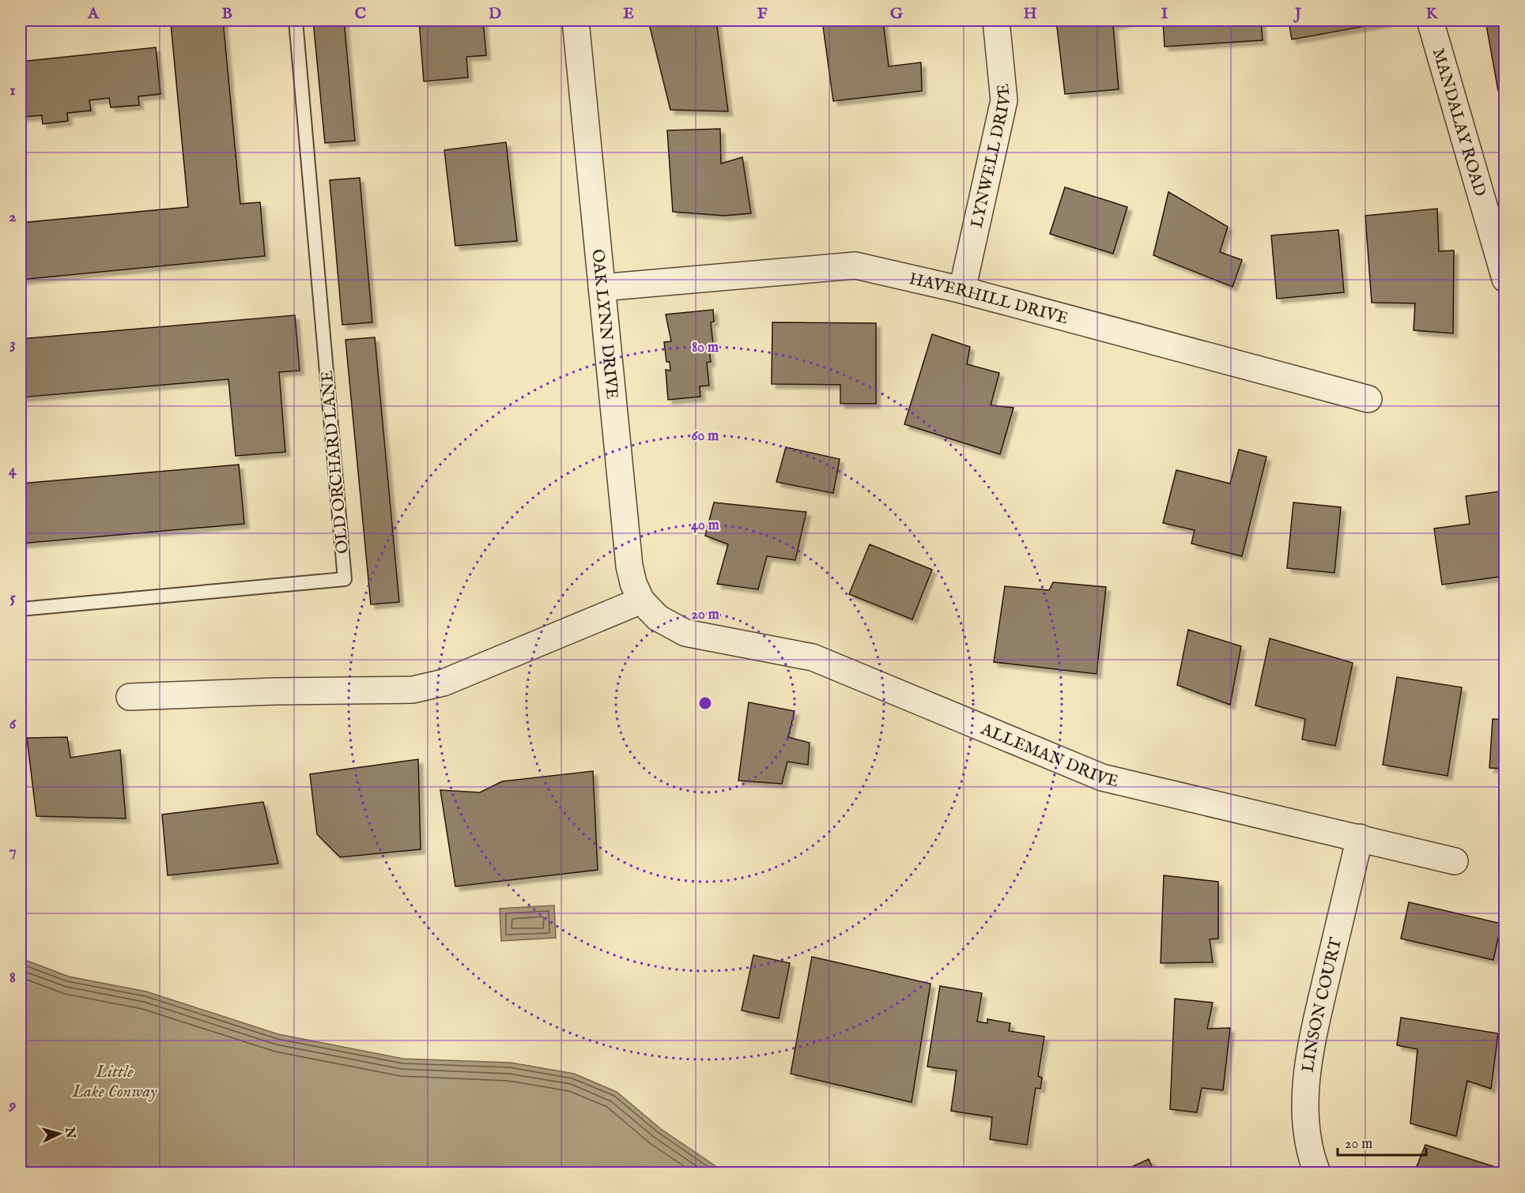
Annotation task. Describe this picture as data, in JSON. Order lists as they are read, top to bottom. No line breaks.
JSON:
{"streets":{"street":["MANDALAY ROAD","LYNWELL DRIVE","HAVERHILL DRIVE","OAK LYNN DRIVE","ALLEMAN DRIVE","LINSON COURT"],"lane":["OLD ORCHARD LANE"]},"crossings":[["LYNWELL DRIVE","HAVERHILL DRIVE"],["HAVERHILL DRIVE","OAK LYNN DRIVE"],["OAK LYNN DRIVE","ALLEMAN DRIVE"],["ALLEMAN DRIVE","LINSON COURT"]],"water":["Little Lake Conway"],"scale_bar":"20 m","north":"right","grid":{"columns":["A","B","C","D","E","F","G","H","I","J","K"],"rows":["1","2","3","4","5","6","7","8","9"]},"rings":["80 m","60 m","40 m","20 m"]}
